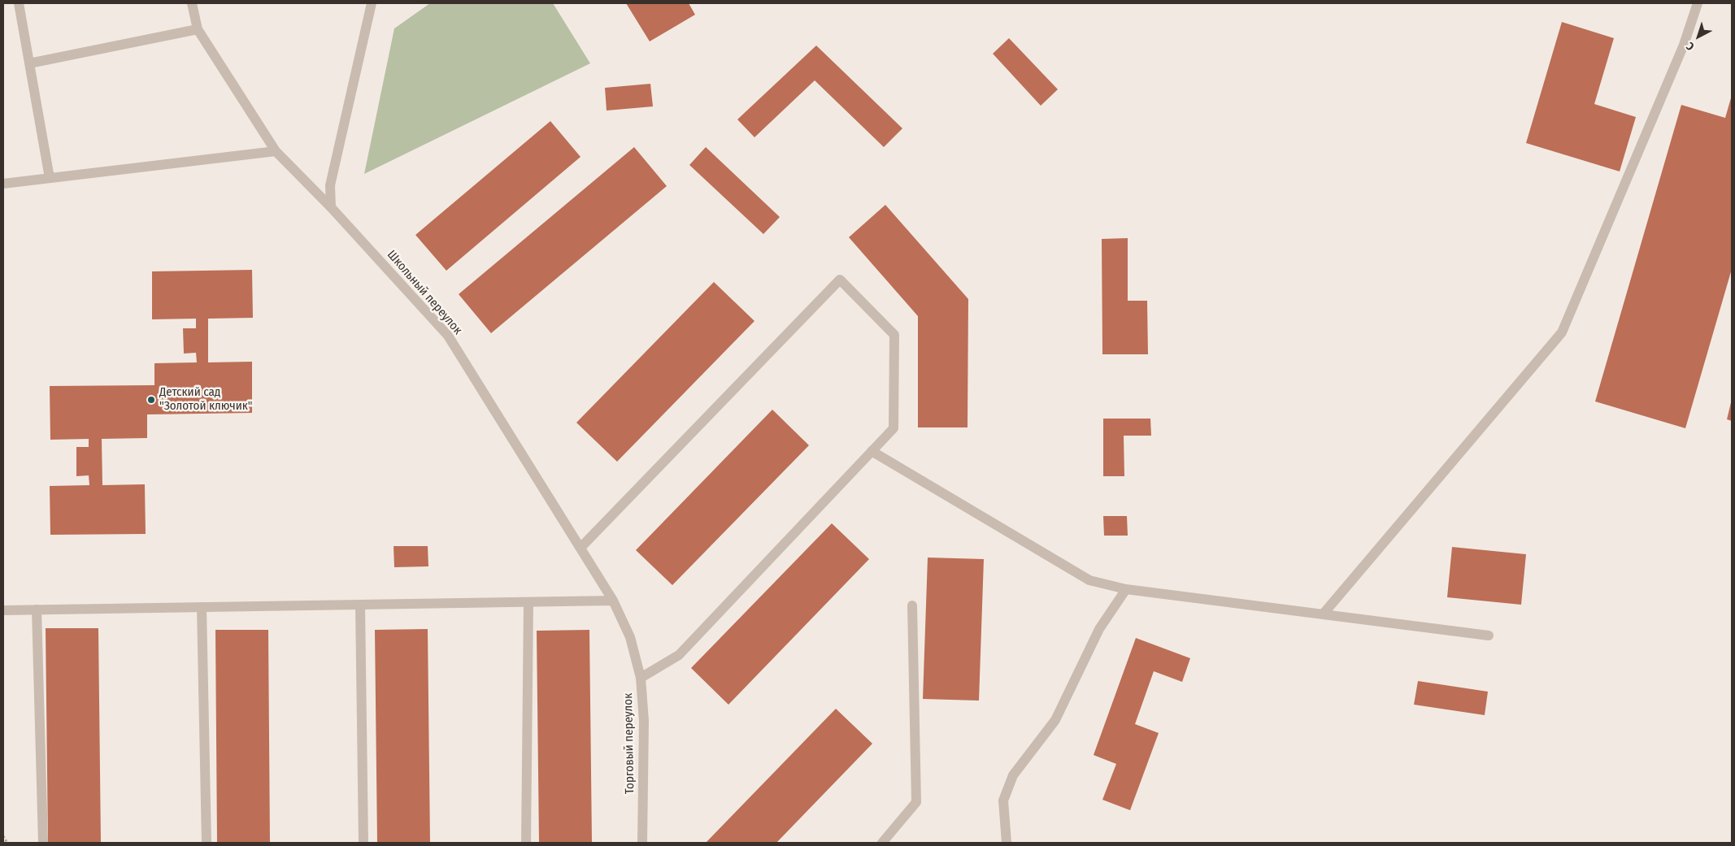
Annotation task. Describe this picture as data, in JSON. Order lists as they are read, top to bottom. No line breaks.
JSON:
{"streets":{"street":["Школьный переулок","Торговый переулок"]},"crossings":[["Школьный переулок","Торговый переулок"]],"places":["Детский сад \"Золотой ключик\""],"north":"bottom left"}
